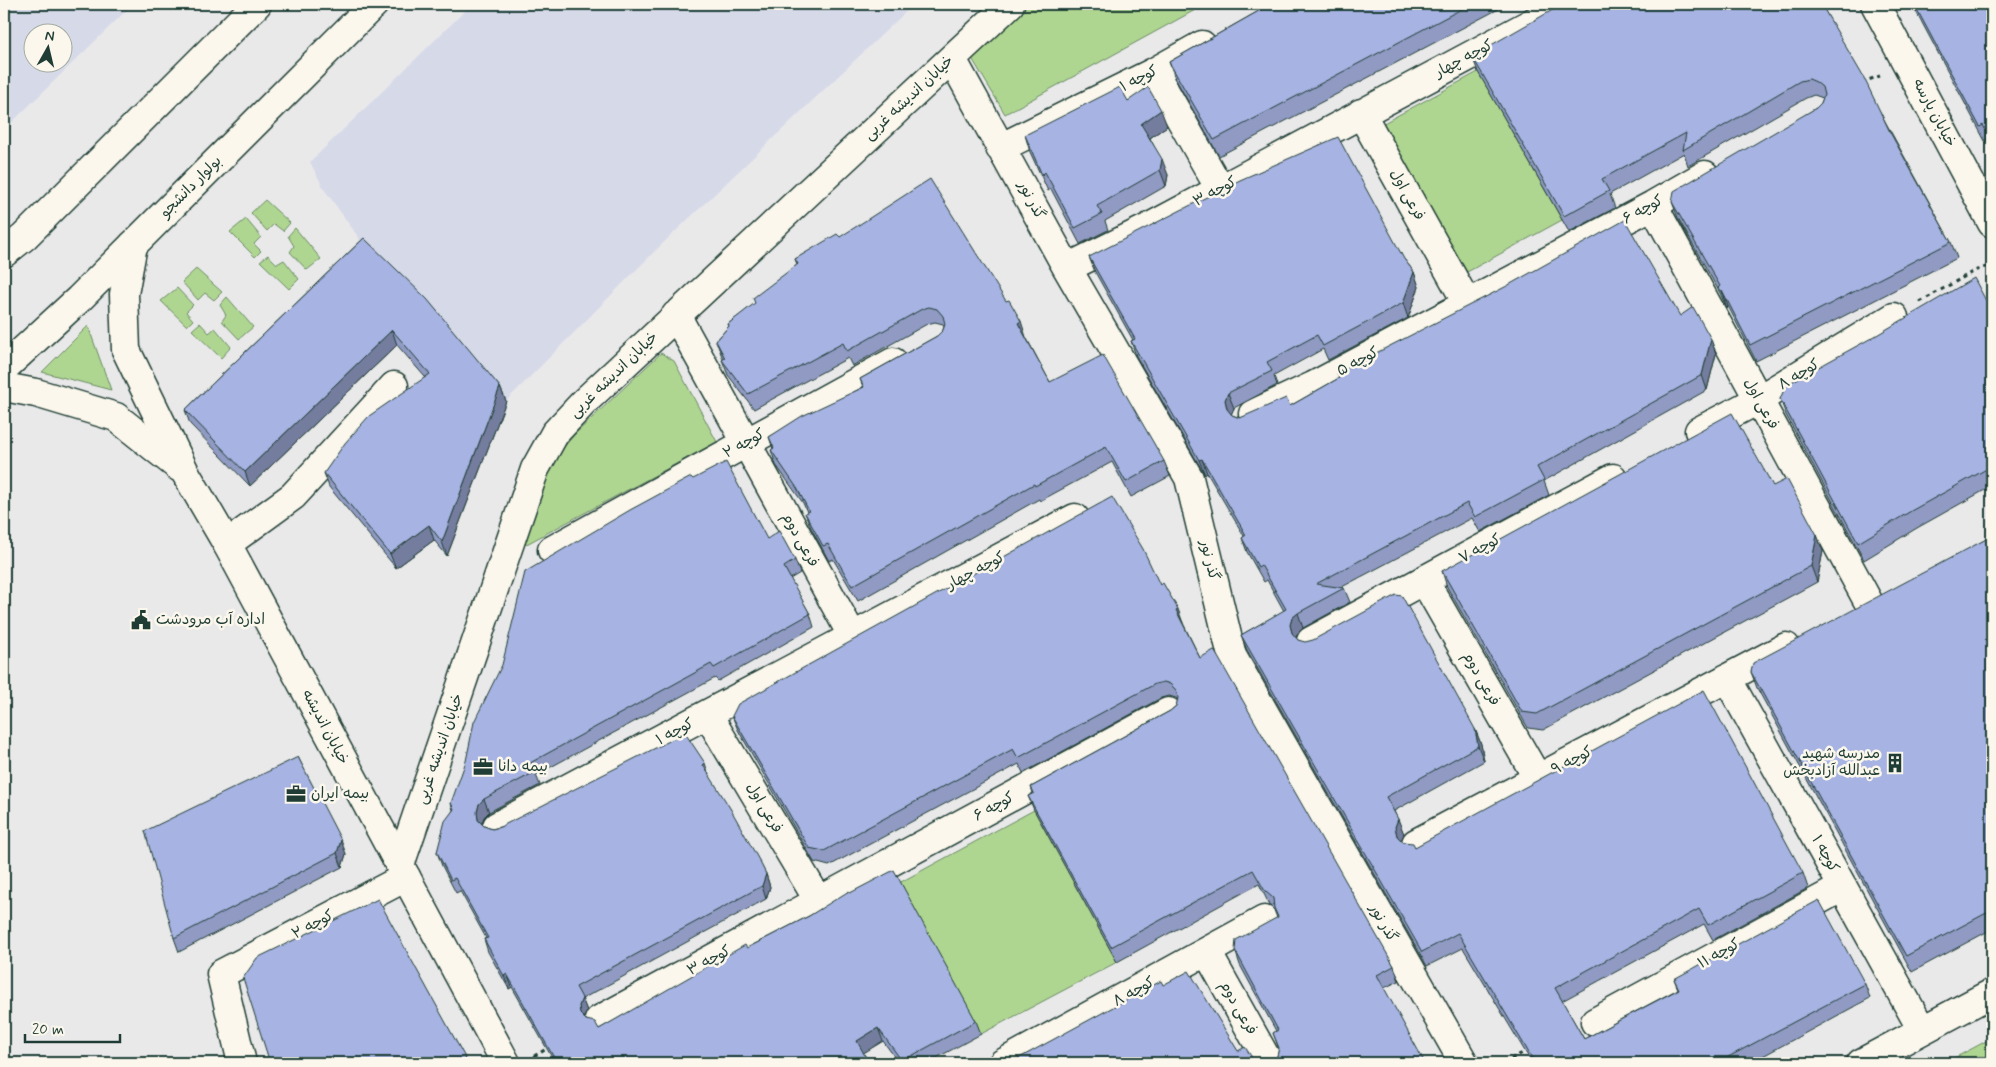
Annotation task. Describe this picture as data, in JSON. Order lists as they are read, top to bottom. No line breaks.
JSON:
{"streets":{"street":["کوچه چهار","کوچه ۱","خیابان اندیشه غربی","خیابان پارسه","بولوار دانشجو","کوچه ۳","فرعی اول","گذر نور","کوچه ۶","کوچه ۵","کوچه ۸","کوچه ۲","فرعی دوم","کوچه ۷","خیابان اندیشه","کوچه ۹","کوچه ۱۱"]},"crossings":[["کوچه چهار","کوچه ۱"],["کوچه چهار","کوچه ۳"],["کوچه چهار","فرعی اول"],["کوچه چهار","فرعی دوم"],["کوچه ۱","فرعی اول"],["کوچه ۱","گذر نور"],["کوچه ۱","فرعی دوم"],["کوچه ۱","کوچه ۹"],["کوچه ۱","کوچه ۱۱"],["خیابان اندیشه غربی","گذر نور"],["خیابان اندیشه غربی","کوچه ۲"],["خیابان اندیشه غربی","خیابان اندیشه"],["بولوار دانشجو","خیابان اندیشه"],["کوچه ۳","فرعی اول"],["کوچه ۳","گذر نور"],["کوچه ۳","کوچه ۶"],["فرعی اول","کوچه ۶"],["فرعی اول","کوچه ۵"],["فرعی اول","کوچه ۸"],["کوچه ۶","کوچه ۵"],["کوچه ۸","فرعی دوم"],["کوچه ۲","فرعی دوم"],["کوچه ۲","خیابان اندیشه"],["فرعی دوم","کوچه ۷"],["فرعی دوم","کوچه ۹"]],"places":{"public building":["اداره آب مرودشت"],"building":["مدرسه شهید عبدالله آزادبخش"],"office":["بیمه دانا","بیمه ایران"]},"scale_bar":"20 m","north":"top"}
